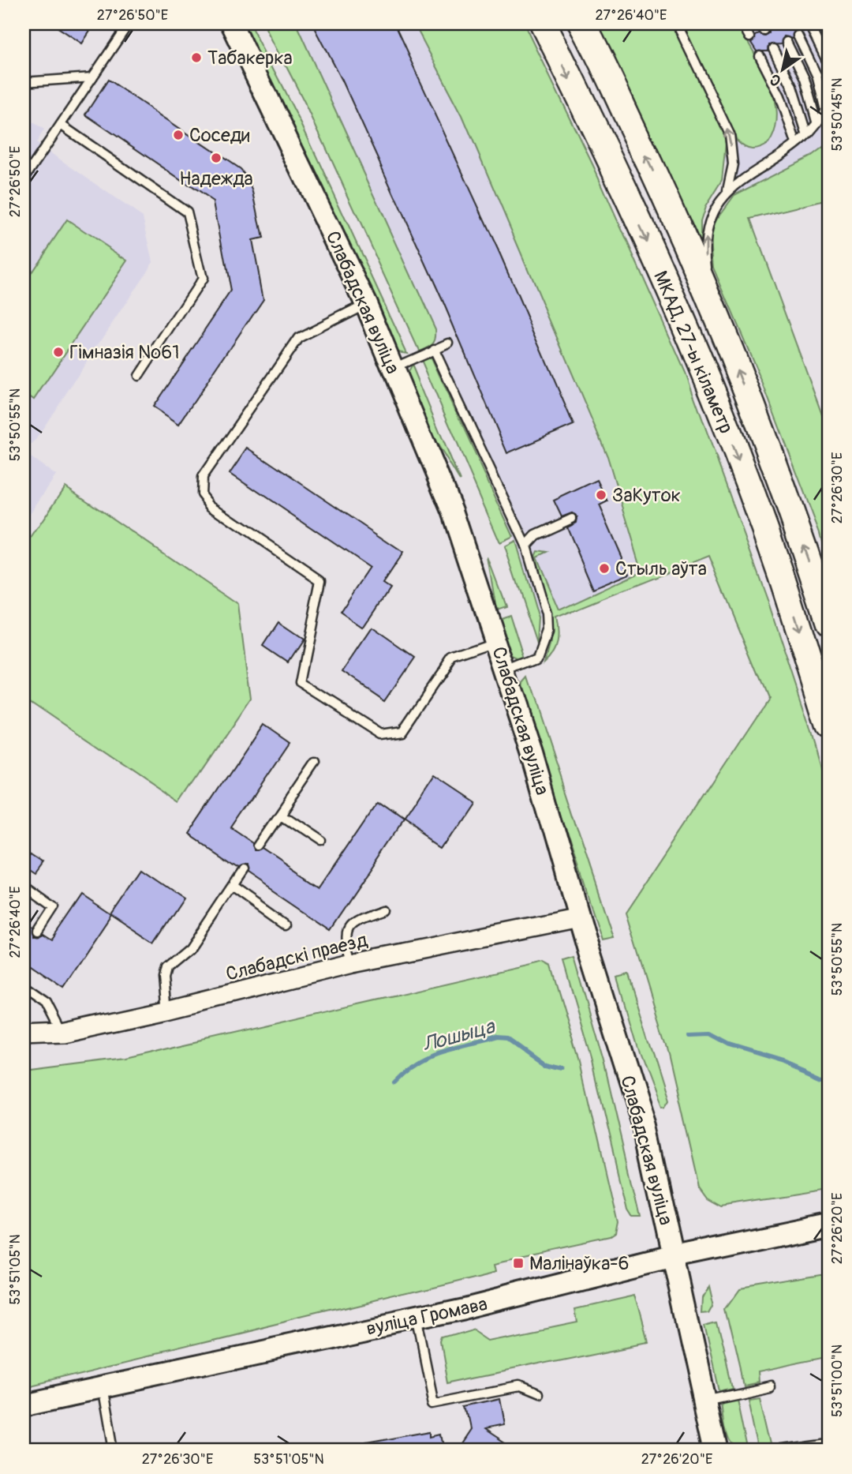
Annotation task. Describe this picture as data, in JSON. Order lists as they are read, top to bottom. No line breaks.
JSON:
{"streets":{"highway":["МКАД, 27-ы кіламетр"],"main road":["Слабадская вуліца","вуліца Громава"],"street":["Слабадскі праезд"]},"crossings":[["Слабадская вуліца","Слабадскі праезд"],["Слабадская вуліца","вуліца Громава"]],"water":["Лошыца"],"places":{"other":["Табакерка","Соседи","Надежда","Гімназія №61","ЗаКуток","Стыль аўта"],"transit":["Малінаўка-6"]},"north":"bottom left","coordinates":["27°26'50\"E","27°26'40\"E","53°50'45\"N","53°50'55\"N","27°26'30\"E","27°26'20\"E","53°51'05\"N","53°51'00\"N"]}
